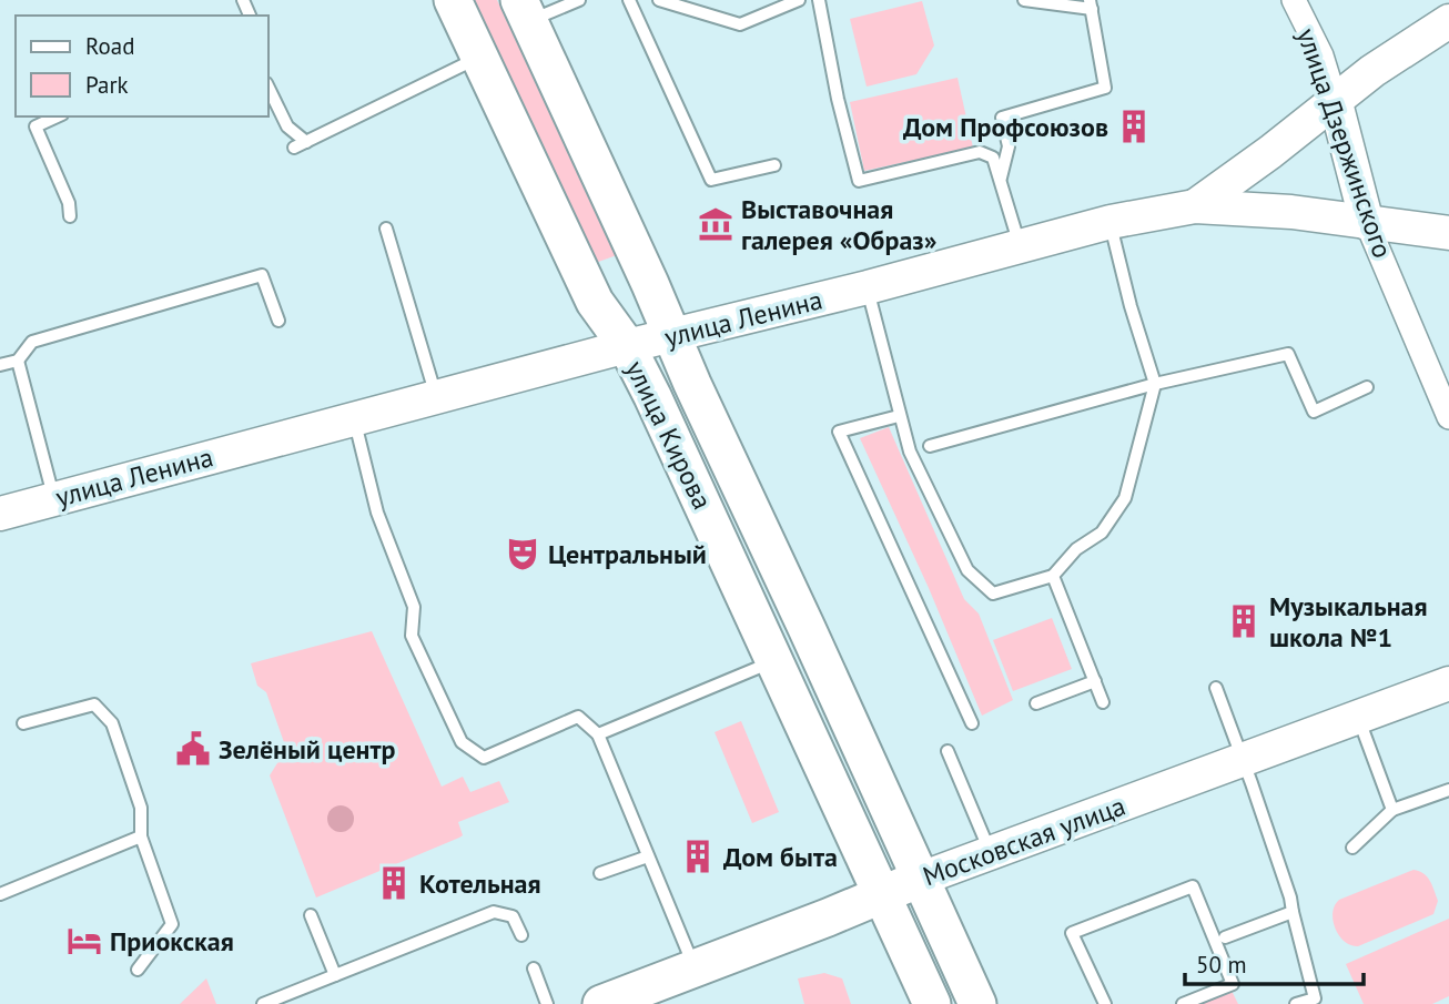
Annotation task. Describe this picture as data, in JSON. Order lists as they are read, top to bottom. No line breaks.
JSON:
{"streets":{"main road":["улица Дзержинского","улица Ленина","улица Кирова","Московская улица"]},"crossings":[["улица Дзержинского","улица Ленина"],["улица Ленина","улица Кирова"],["улица Кирова","Московская улица"]],"places":{"building":["Дом Профсоюзов","Музыкальная школа №1","Дом быта","Котельная"],"museum":["Выставочная галерея «Образ»"],"theatre":["Центральный"],"public building":["Зелёный центр"],"hotel":["Приокская"]},"legend":["Road","Park"],"scale_bar":"50 m"}
